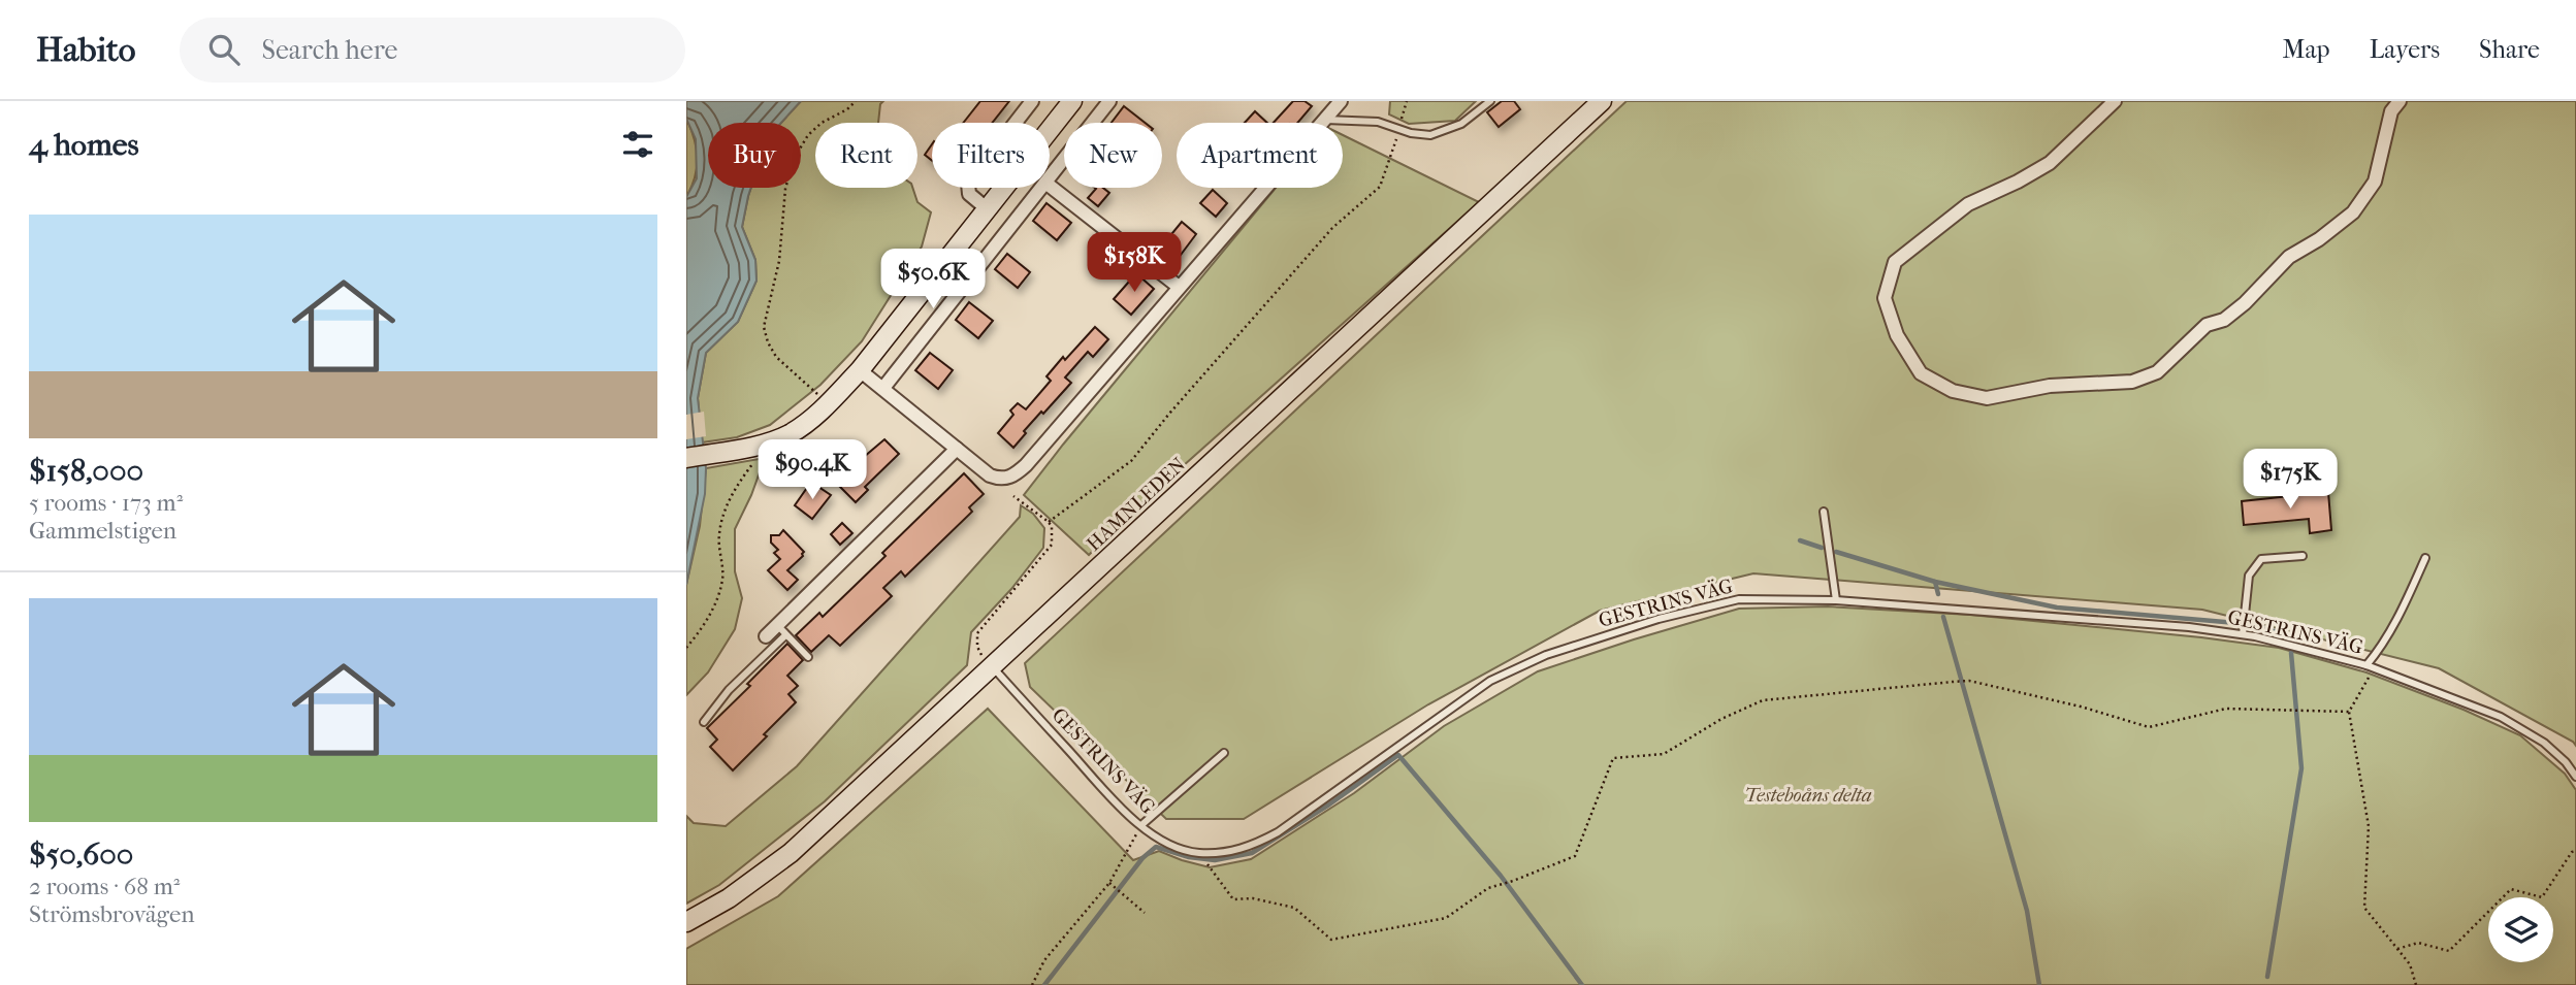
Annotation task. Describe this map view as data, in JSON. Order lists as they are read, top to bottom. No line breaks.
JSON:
{"streets":{"main road":["HAMNLEDEN"],"lane":["GESTRINS VÄG"]},"crossings":[["HAMNLEDEN","GESTRINS VÄG"]],"parks":["Testeboåns delta"],"page":{"header":"Habito","search":"Search here","nav":["Map","Layers","Share"],"heading":"4 homes","chip":["Buy","Rent","Filters","New","Apartment"],"list":[{"name":"$158,000","note":"5 rooms · 173 m² · Gammelstigen"},{"name":"$50,600","note":"2 rooms · 68 m² · Strömsbrovägen"}],"price":["$158K","$50.6K","$90.4K","$175K"]}}
